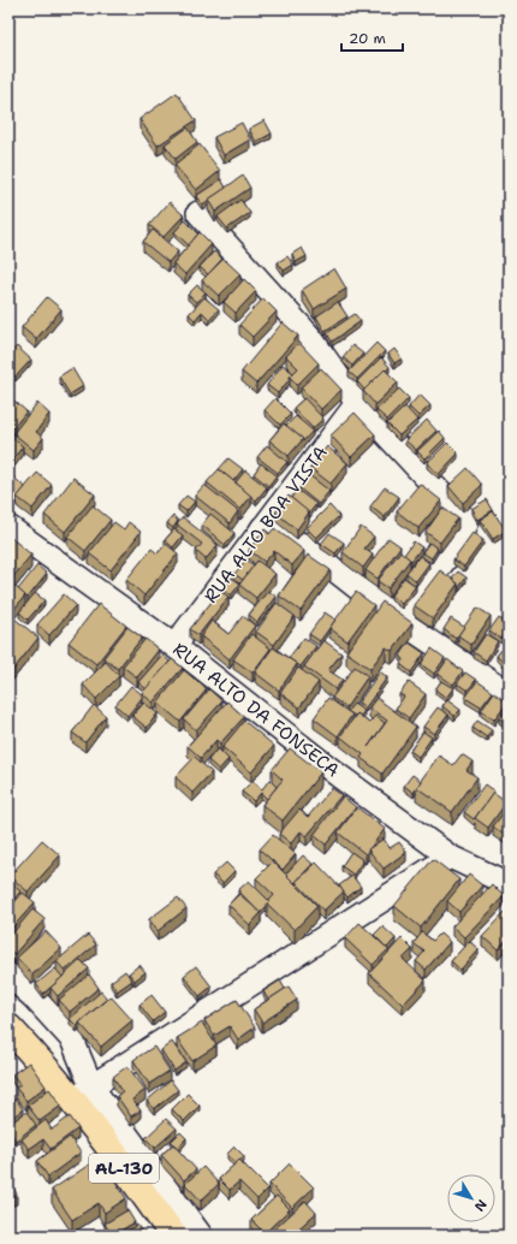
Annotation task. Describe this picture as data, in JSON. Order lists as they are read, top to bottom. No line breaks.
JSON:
{"streets":{"main road":["AL-130"],"street":["RUA ALTO BOA VISTA","RUA ALTO DA FONSECA"]},"crossings":[["RUA ALTO BOA VISTA","RUA ALTO DA FONSECA"]],"scale_bar":"20 m","north":"bottom right"}
